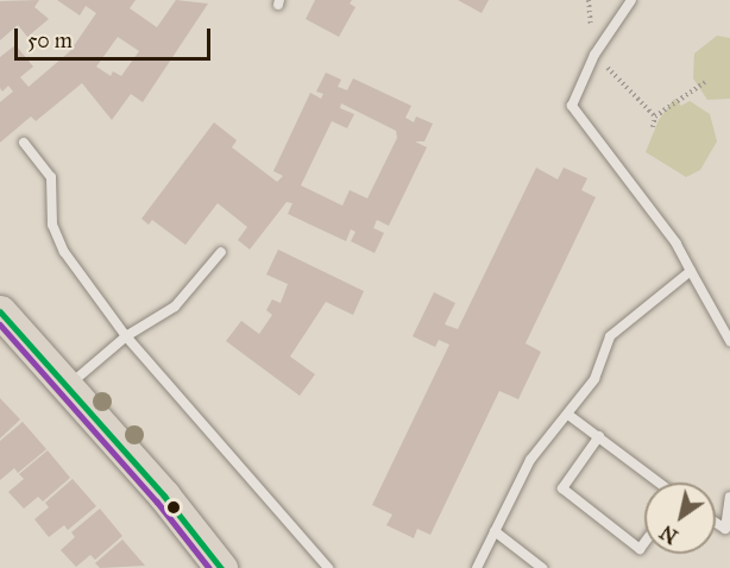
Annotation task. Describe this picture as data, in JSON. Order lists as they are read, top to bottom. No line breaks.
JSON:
{"scale_bar":"50 m","north":"bottom left"}
